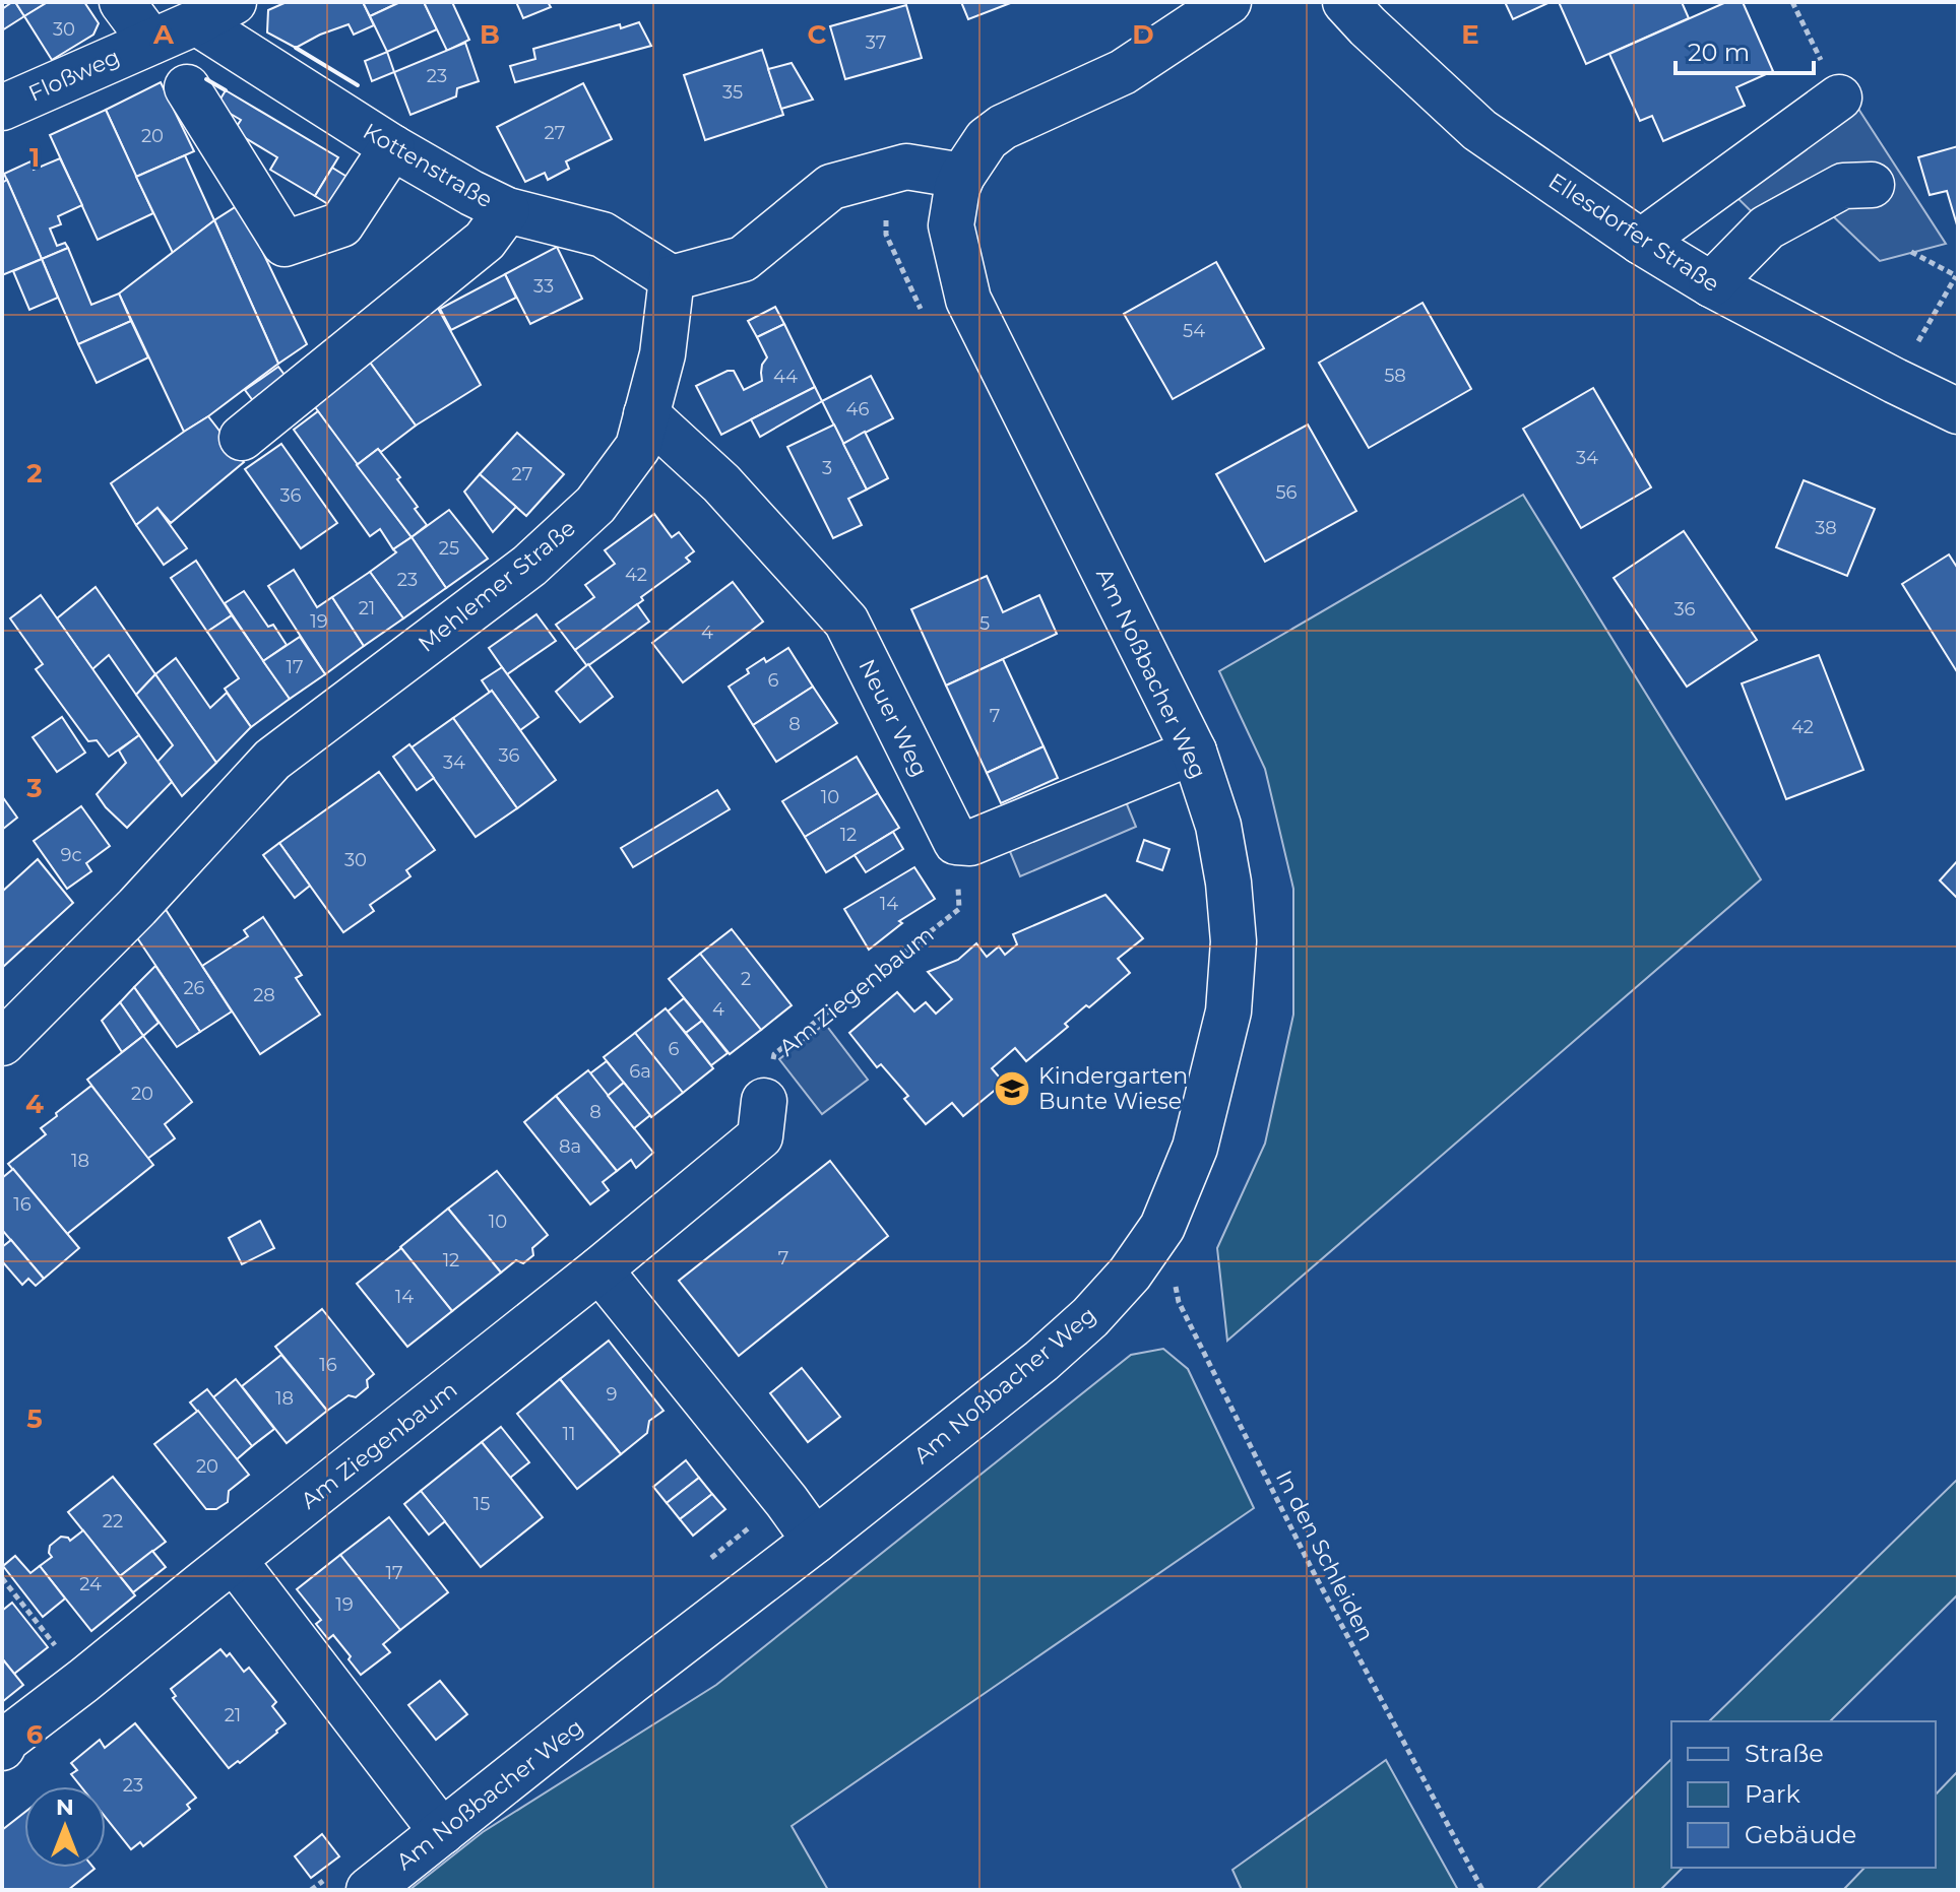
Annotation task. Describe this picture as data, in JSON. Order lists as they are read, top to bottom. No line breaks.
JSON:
{"streets":{"street":["Floßweg","Kottenstraße","Ellesdorfer Straße","Mehlemer Straße","Am Noßbacher Weg","Neuer Weg","Am Ziegenbaum"],"path":["In den Schleiden"]},"crossings":[["Floßweg","Kottenstraße"],["Kottenstraße","Mehlemer Straße"],["Mehlemer Straße","Neuer Weg"],["Am Noßbacher Weg","In den Schleiden"],["Neuer Weg","Am Ziegenbaum"]],"places":{"school or university":["Kindergarten Bunte Wiese"]},"house_numbers":["30","37","23","35","27","20","33","54","58","44","46","34","3","27","56","36","38","25","42","23","21","36","19","5","4","17","6","7","8","42","36","34","10","12","9c","30","14","2","26","28","4","6","6a","20","8","8a","18","16","10","7","12","14","16","9","18","11","20","15","22","17","24","19","21","23"],"legend":["Straße","Park","Gebäude"],"scale_bar":"20 m","north":"top","grid":{"columns":["A","B","C","D","E"],"rows":["1","2","3","4","5","6"]}}
